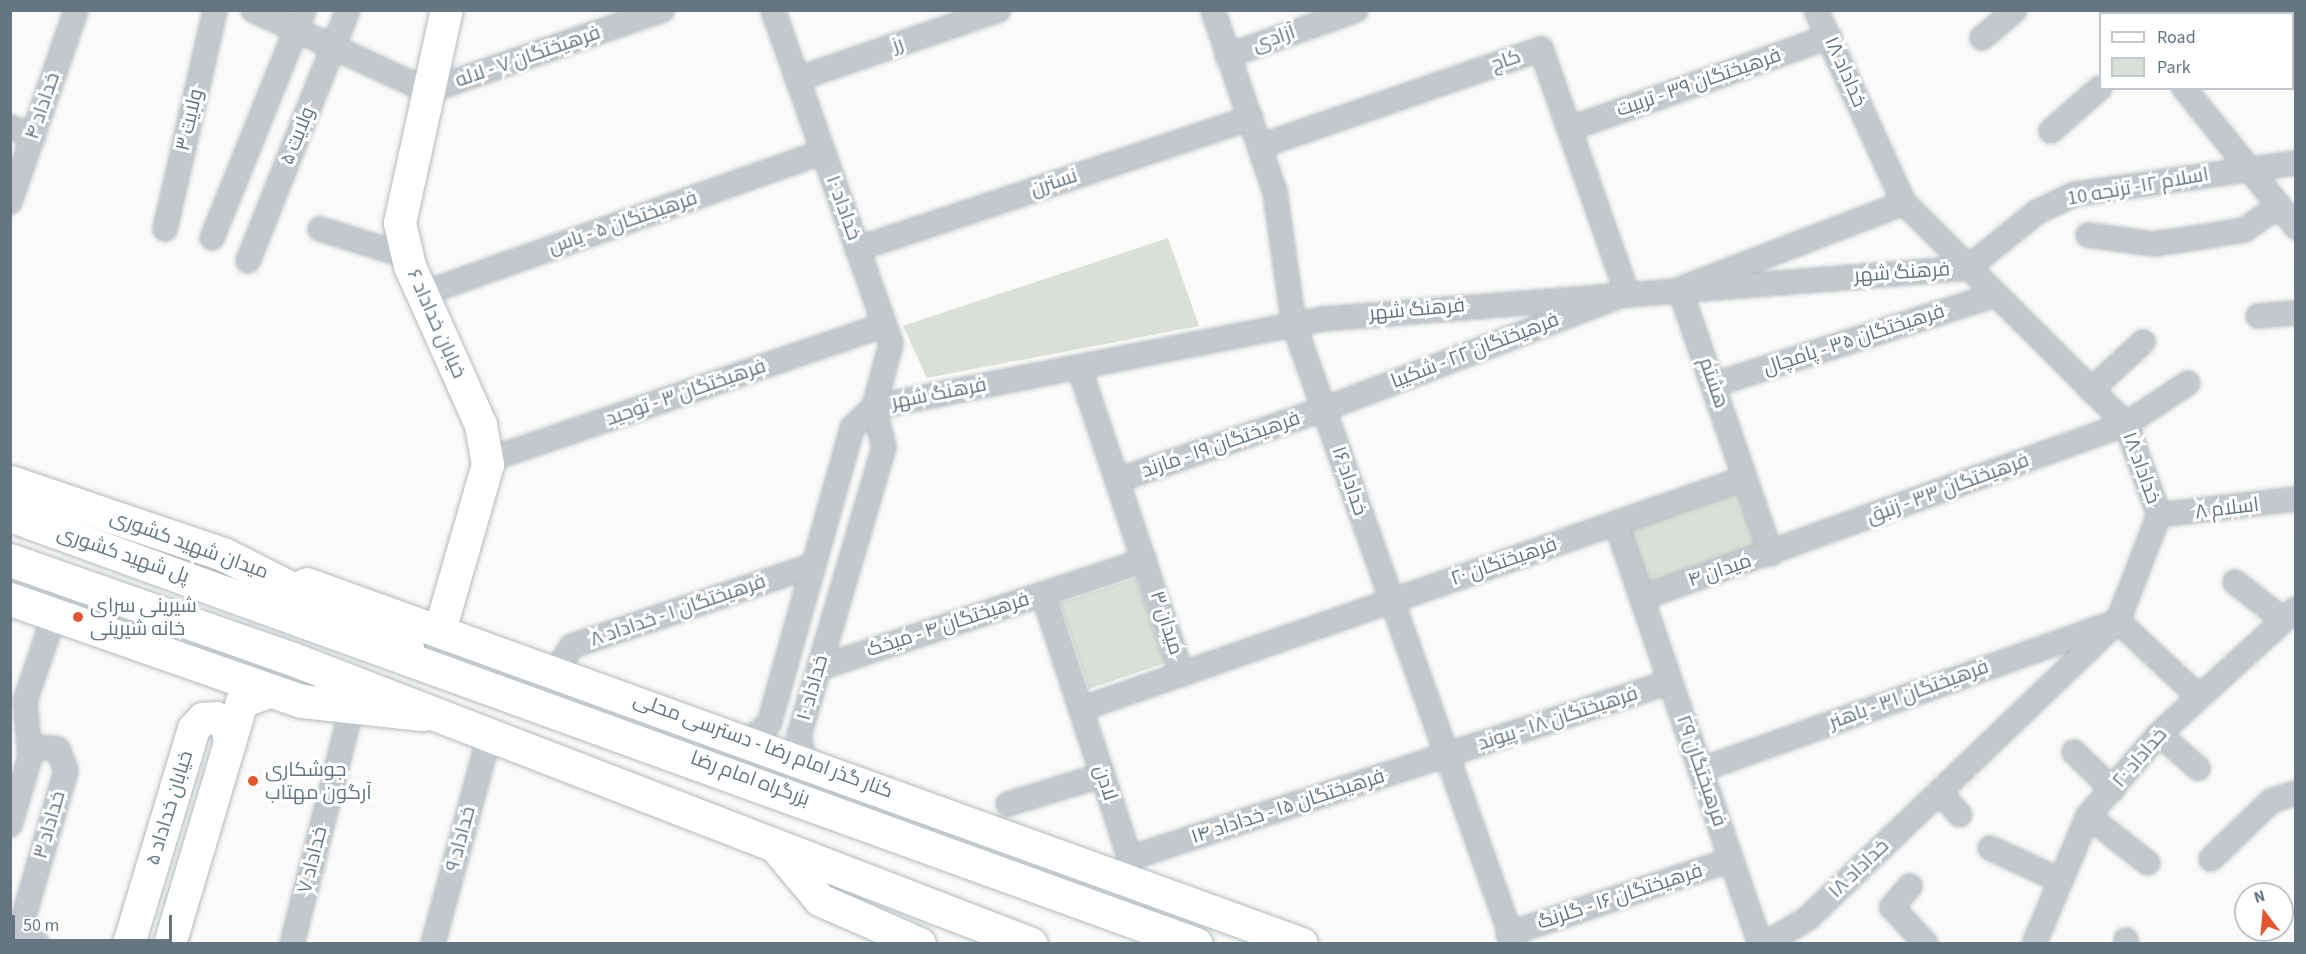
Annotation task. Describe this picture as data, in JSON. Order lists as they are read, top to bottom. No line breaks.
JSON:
{"streets":{"main road":["خیابان خداداد ۶","میدان شهید کشوری","پل شهید کشوری","کنار گذر امام رضا - دسترسی محلی","بزرگراه امام رضا","خیابان خداداد ۵"],"street":["آزادی","رز","فرهیختگان ۷ - لاله","کاج","خداداد ۱۸","فرهیختگان ۳۹ - تربیت","خداداد ۴","ولایت ۳","ولایت ۵","نسترن","اسلام ۱۲- ترنجه 10","خداداد ۱۰","فرهیختگان ۵ - یاس","فرهنگ شهر","فرهیختگان ۳۵ - پامچال","فرهیختگان ۲۲ - شکیبا","هشتم","فرهیختگان ۳ - توحید","فرهیختگان ۱۹ - مازند","خداداد ۱۶","فرهیختگان ۳۳ - زنبق","اسلام ۸","فرهیختگان ۲۰","میدان ۴","فرهیختگان ۱ - خداداد ۸","میدان ۳","فرهیختگان ۴ - میخک","فرهیختگان ۳۱ - باهنر","فرهیختگان ۱۸ - پیوند","خداداد ۲۰","فرهیختگان ۲۹","لادن","فرهیختگان ۱۵ - خداداد ۱۴","خداداد ۳","خداداد ۹","خداداد ۷","فرهیختگان ۱۶ - گلرنگ"]},"crossings":[["آزادی","خداداد ۱۶"],["رز","خداداد ۱۰"],["فرهیختگان ۷ - لاله","خیابان خداداد ۶"],["کاج","فرهیختگان ۳۹ - تربیت"],["کاج","فرهنگ شهر"],["کاج","فرهیختگان ۲۲ - شکیبا"],["کاج","خداداد ۱۶"],["خداداد ۱۸","فرهیختگان ۳۹ - تربیت"],["خداداد ۱۸","اسلام ۱۲- ترنجه 10"],["خداداد ۱۸","فرهنگ شهر"],["خداداد ۱۸","فرهیختگان ۳۵ - پامچال"],["خداداد ۱۸","فرهیختگان ۳۳ - زنبق"],["خداداد ۱۸","اسلام ۸"],["خداداد ۱۸","فرهیختگان ۳۱ - باهنر"],["نسترن","خداداد ۱۰"],["نسترن","خداداد ۱۶"],["اسلام ۱۲- ترنجه 10","فرهنگ شهر"],["خداداد ۱۰","فرهیختگان ۵ - یاس"],["خداداد ۱۰","فرهنگ شهر"],["خداداد ۱۰","فرهیختگان ۳ - توحید"],["خداداد ۱۰","فرهیختگان ۱ - خداداد ۸"],["خداداد ۱۰","فرهیختگان ۴ - میخک"],["خداداد ۱۰","کنار گذر امام رضا - دسترسی محلی"],["فرهیختگان ۵ - یاس","خیابان خداداد ۶"],["فرهنگ شهر","فرهیختگان ۲۲ - شکیبا"],["فرهنگ شهر","هشتم"],["فرهنگ شهر","خداداد ۱۶"],["فرهنگ شهر","میدان ۳"],["خیابان خداداد ۶","فرهیختگان ۳ - توحید"],["خیابان خداداد ۶","کنار گذر امام رضا - دسترسی محلی"],["فرهیختگان ۳۵ - پامچال","هشتم"],["فرهیختگان ۲۲ - شکیبا","فرهیختگان ۱۹ - مازند"],["فرهیختگان ۲۲ - شکیبا","خداداد ۱۶"],["هشتم","میدان ۴"],["فرهیختگان ۱۹ - مازند","خداداد ۱۶"],["فرهیختگان ۱۹ - مازند","میدان ۳"],["خداداد ۱۶","فرهیختگان ۲۰"],["خداداد ۱۶","فرهیختگان ۱۸ - پیوند"],["خداداد ۱۶","فرهیختگان ۱۵ - خداداد ۱۴"],["خداداد ۱۶","فرهیختگان ۱۶ - گلرنگ"],["فرهیختگان ۳۳ - زنبق","میدان ۴"],["میدان شهید کشوری","کنار گذر امام رضا - دسترسی محلی"],["میدان شهید کشوری","بزرگراه امام رضا"],["پل شهید کشوری","بزرگراه امام رضا"],["فرهیختگان ۲۰","میدان ۳"],["میدان ۴","فرهیختگان ۲۹"],["فرهیختگان ۱ - خداداد ۸","کنار گذر امام رضا - دسترسی محلی"],["میدان ۳","لادن"],["فرهیختگان ۳۱ - باهنر","فرهیختگان ۲۹"],["فرهیختگان ۱۸ - پیوند","فرهیختگان ۲۹"],["فرهیختگان ۱۸ - پیوند","فرهیختگان ۱۵ - خداداد ۱۴"],["فرهیختگان ۲۹","فرهیختگان ۱۶ - گلرنگ"],["لادن","فرهیختگان ۱۵ - خداداد ۱۴"]],"places":["شیرینی سرای خانه شیرینی","جوشکاری آرگون مهتاب"],"legend":["Road","Park"],"scale_bar":"50 m","north":"top"}
